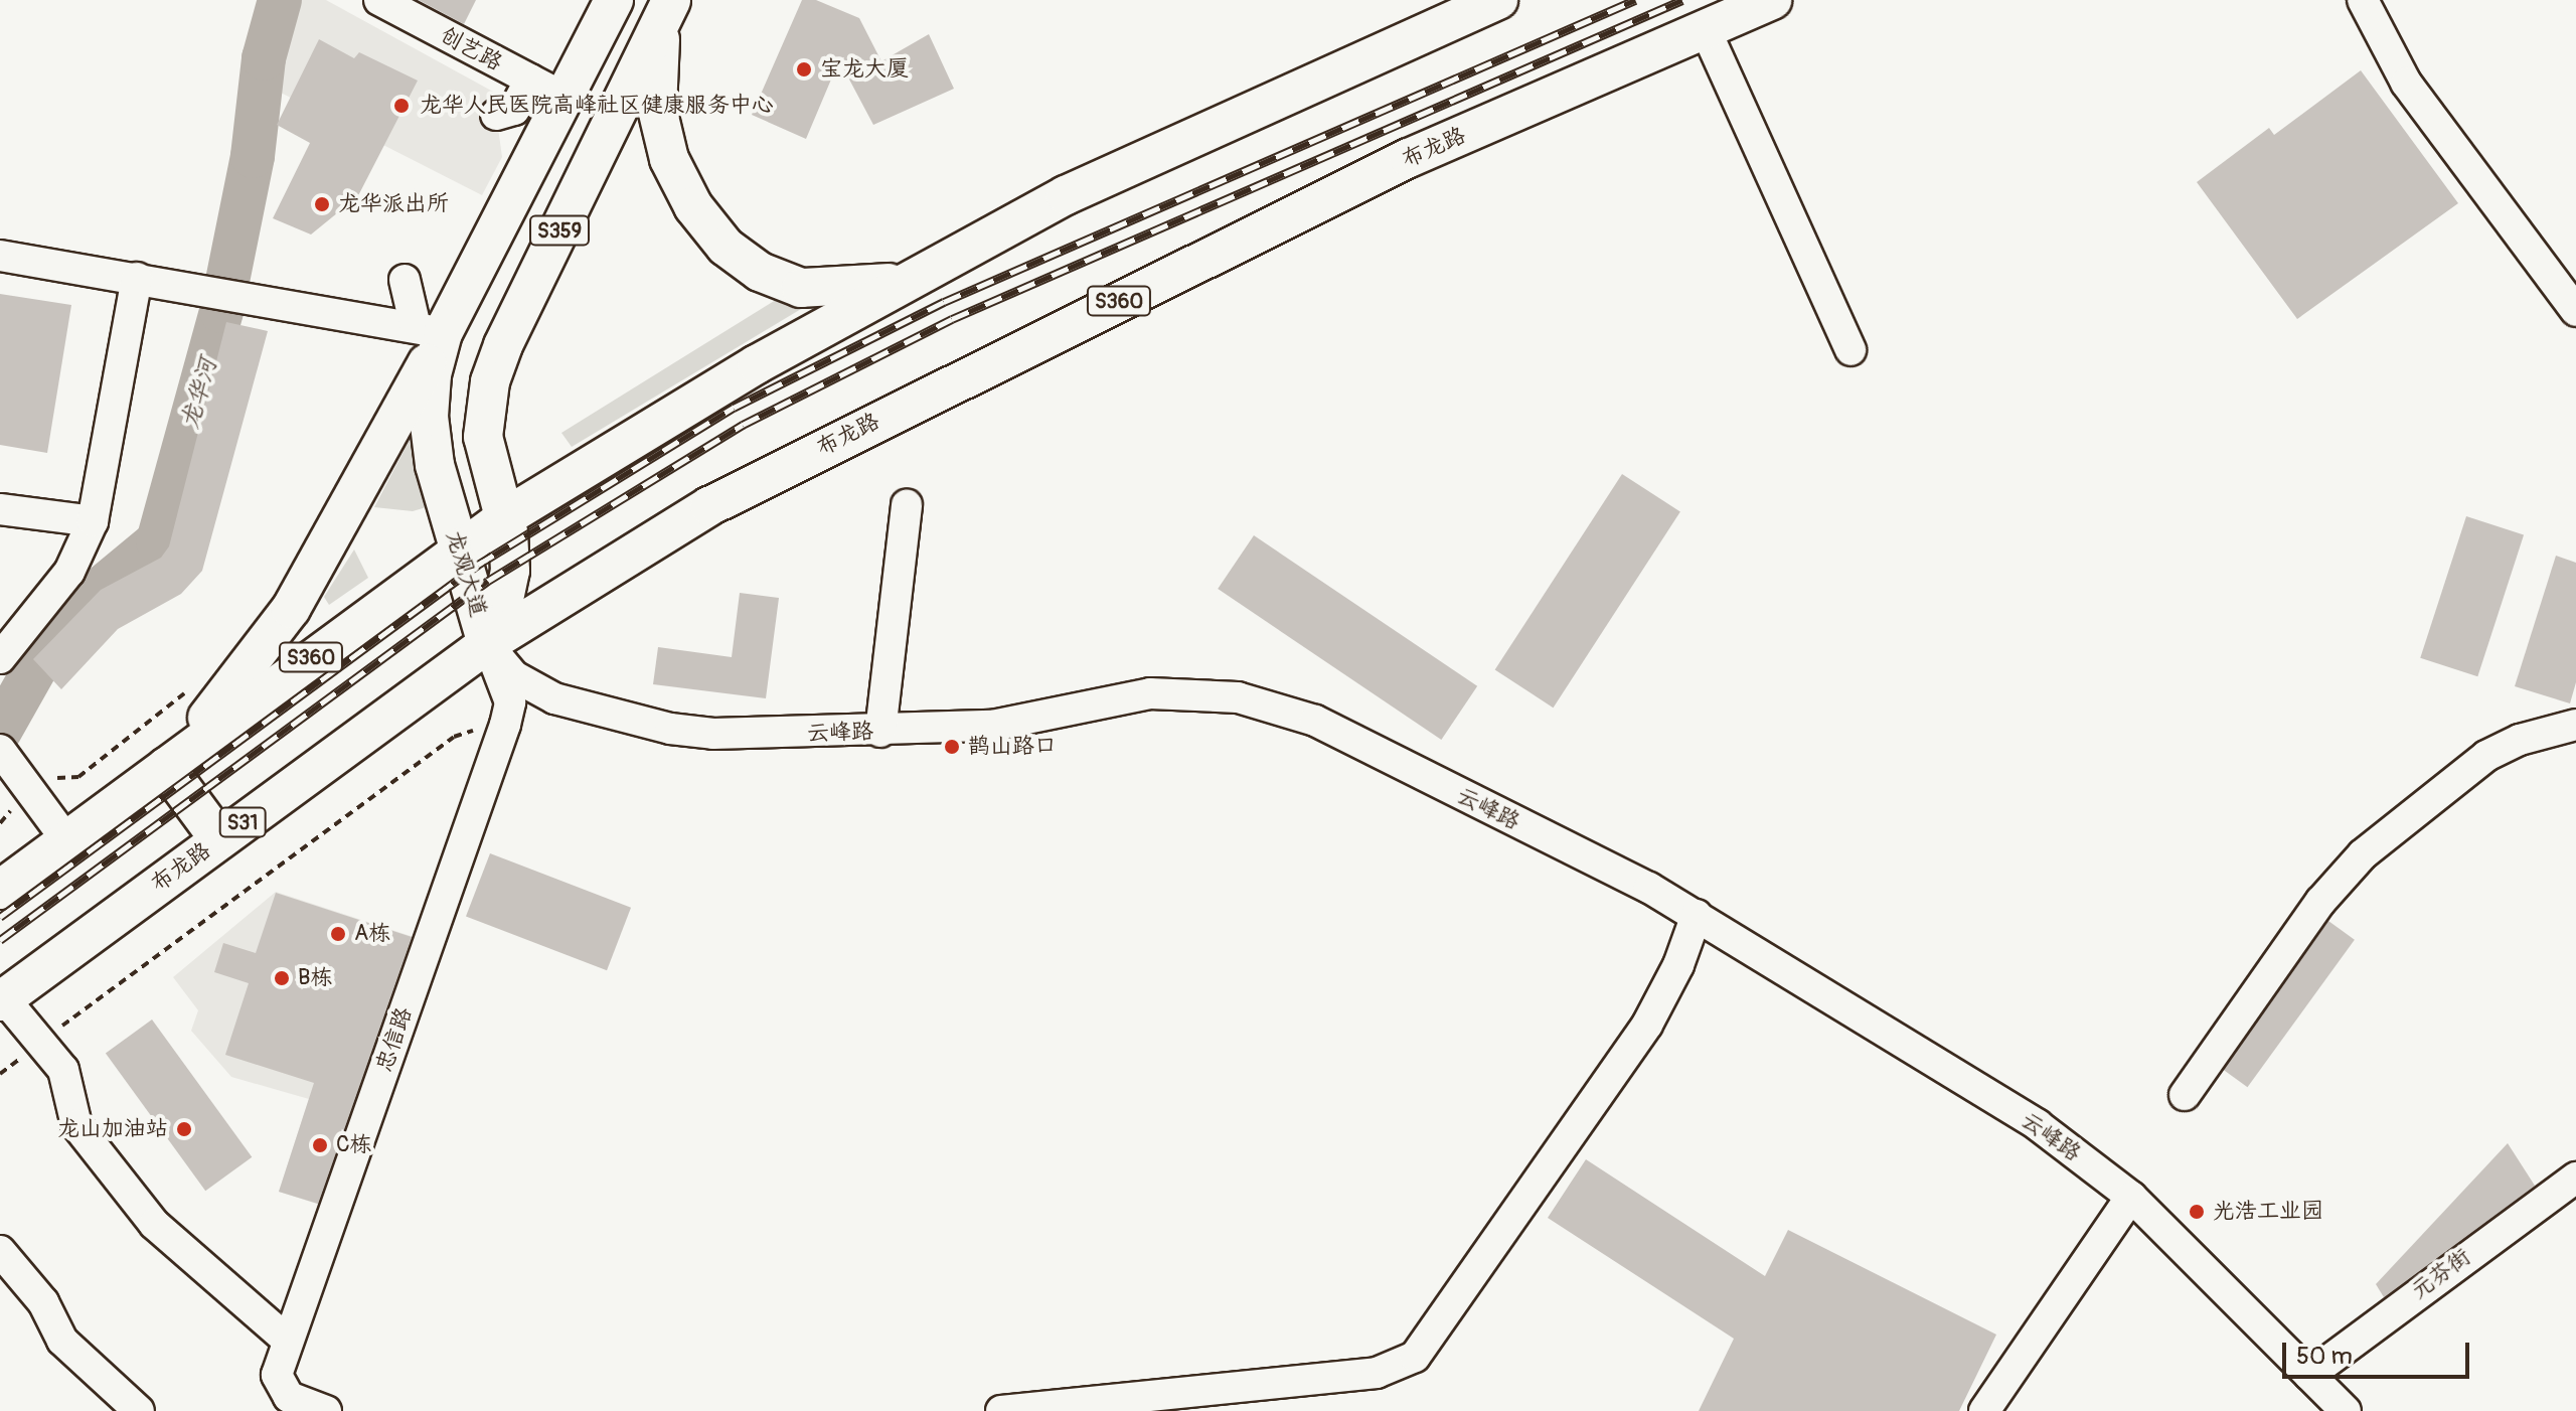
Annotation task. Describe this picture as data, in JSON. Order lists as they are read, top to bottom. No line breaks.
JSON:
{"streets":{"main road":["布龙路","S359","S360","龙观大道","S31"],"street":["创艺路","云峰路","忠信路","元芬街"]},"crossings":[["创艺路","龙观大道"],["布龙路","龙观大道"],["布龙路","云峰路"],["布龙路","忠信路"],["S360","龙观大道"],["龙观大道","云峰路"],["龙观大道","忠信路"],["云峰路","忠信路"],["云峰路","元芬街"]],"water":["龙华河"],"places":["宝龙大厦","龙华人民医院高峰社区健康服务中心","龙华派出所","鹊山路口","A栋","B栋","龙山加油站","C栋","光浩工业园"],"scale_bar":"50 m"}
